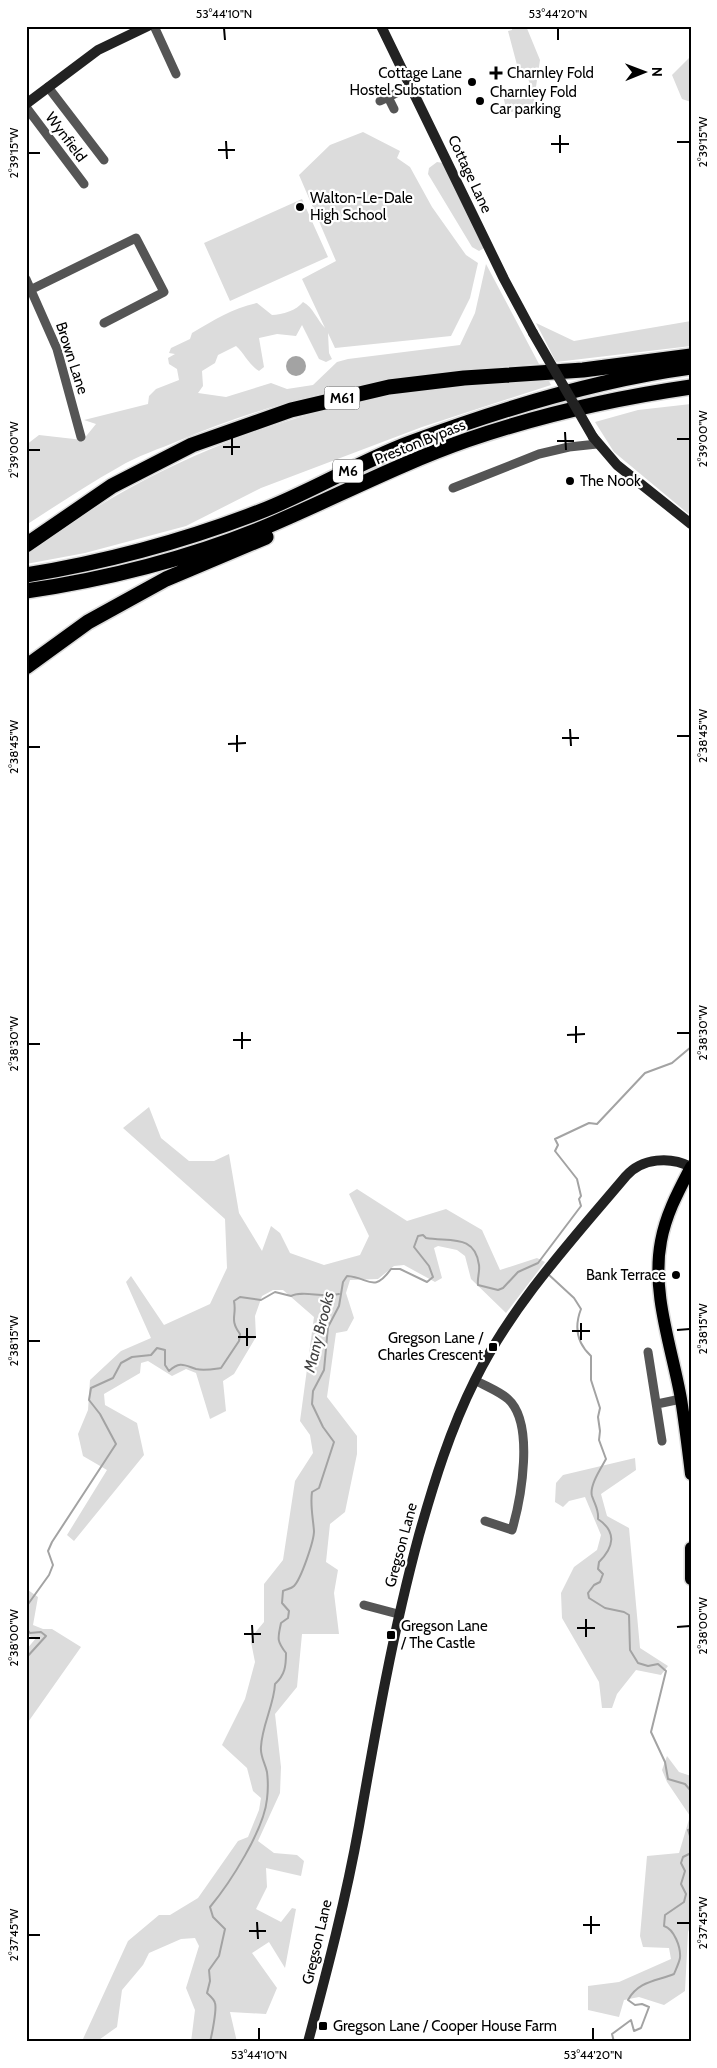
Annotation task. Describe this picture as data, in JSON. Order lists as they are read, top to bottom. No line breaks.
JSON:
{"streets":{"highway":["M61","Preston Bypass","M6"],"street":["Wynfield","Cottage Lane","Brown Lane","Gregson Lane"]},"water":["Many Brooks"],"places":{"health":["Charnley Fold"],"other":["Cottage Lane Hostel Substation","Charnley Fold Car parking","Walton-Le-Dale High School","The Nook","Bank Terrace"],"transit":["Gregson Lane / Charles Crescent","Gregson Lane / The Castle","Gregson Lane / Cooper House Farm"]},"north":"right","coordinates":["53°44'10\"N","53°44'20\"N","2°39'15\"W","2°39'00\"W","2°38'45\"W","2°38'30\"W","2°38'15\"W","2°38'00\"W","2°37'45\"W"]}
